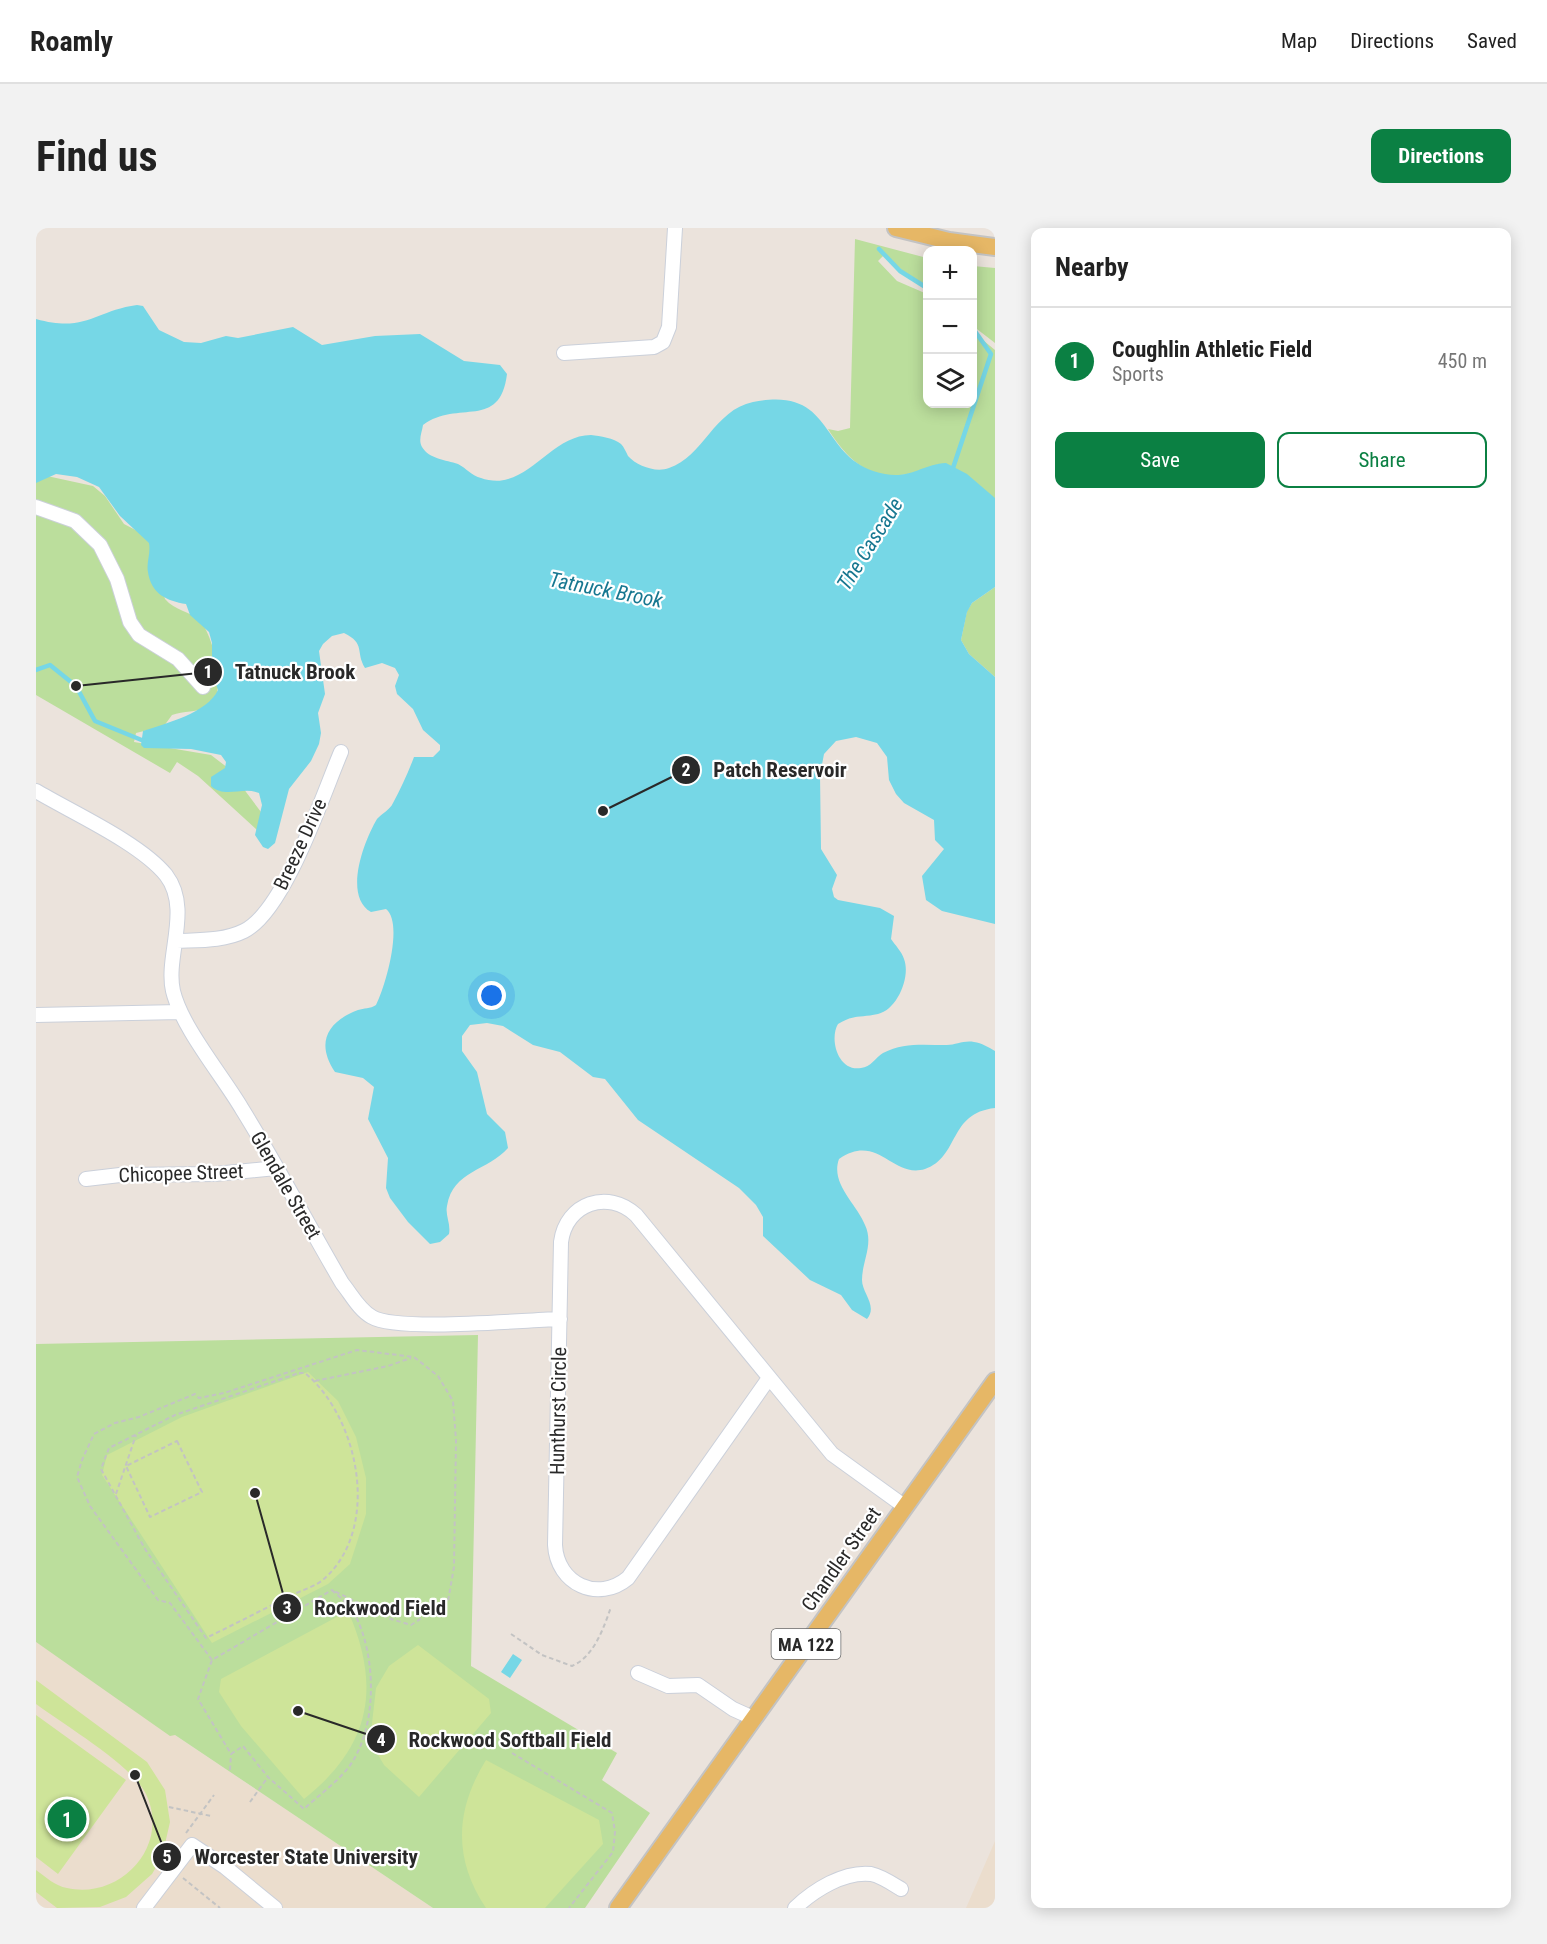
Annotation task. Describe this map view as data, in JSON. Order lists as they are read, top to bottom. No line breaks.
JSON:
{"streets":{"main road":["Chandler Street","MA 122"],"street":["Breeze Drive","Chicopee Street","Glendale Street","Hunthurst Circle"]},"crossings":[["Breeze Drive","Glendale Street"],["Chicopee Street","Glendale Street"],["Glendale Street","Hunthurst Circle"],["Hunthurst Circle","Chandler Street"]],"water":["The Cascade","Tatnuck Brook"],"places":["Tatnuck Brook","Patch Reservoir","Rockwood Field","Rockwood Softball Field","Worcester State University"],"page":{"header":"Roamly","nav":["Map","Directions","Saved"],"buttons":["Directions",["Save","Share"]],"title":"Find us","heading":"Nearby","map_buttons":["+","−"],"list":[{"mark":"1","name":"Coughlin Athletic Field","note":"Sports","value":"450 m"}],"pins":"1"}}
